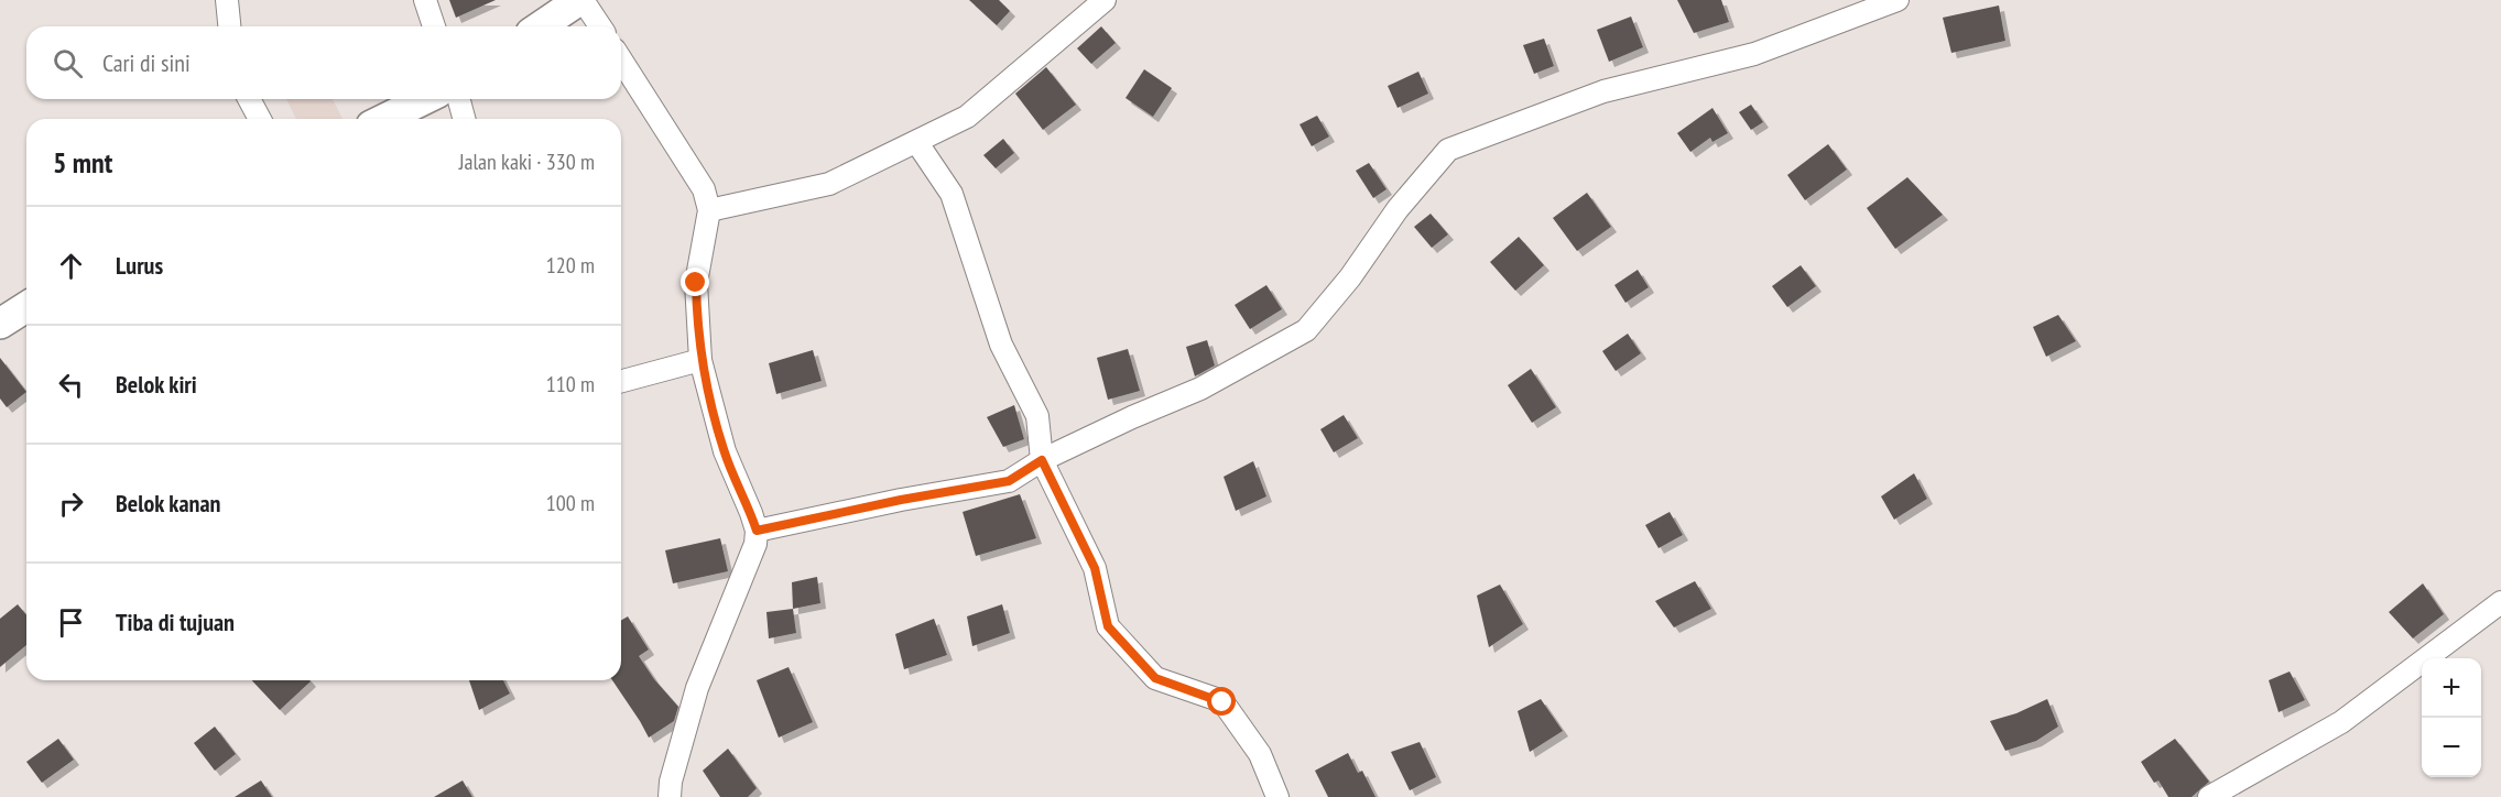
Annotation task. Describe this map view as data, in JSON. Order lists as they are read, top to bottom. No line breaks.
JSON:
{"page":{"search":"Cari di sini","heading":["5 mnt","Jalan kaki · 330 m"],"list":[["Lurus","120 m"],["Belok kiri","110 m"],["Belok kanan","100 m"],"Tiba di tujuan"],"map_buttons":["+","−"]}}
